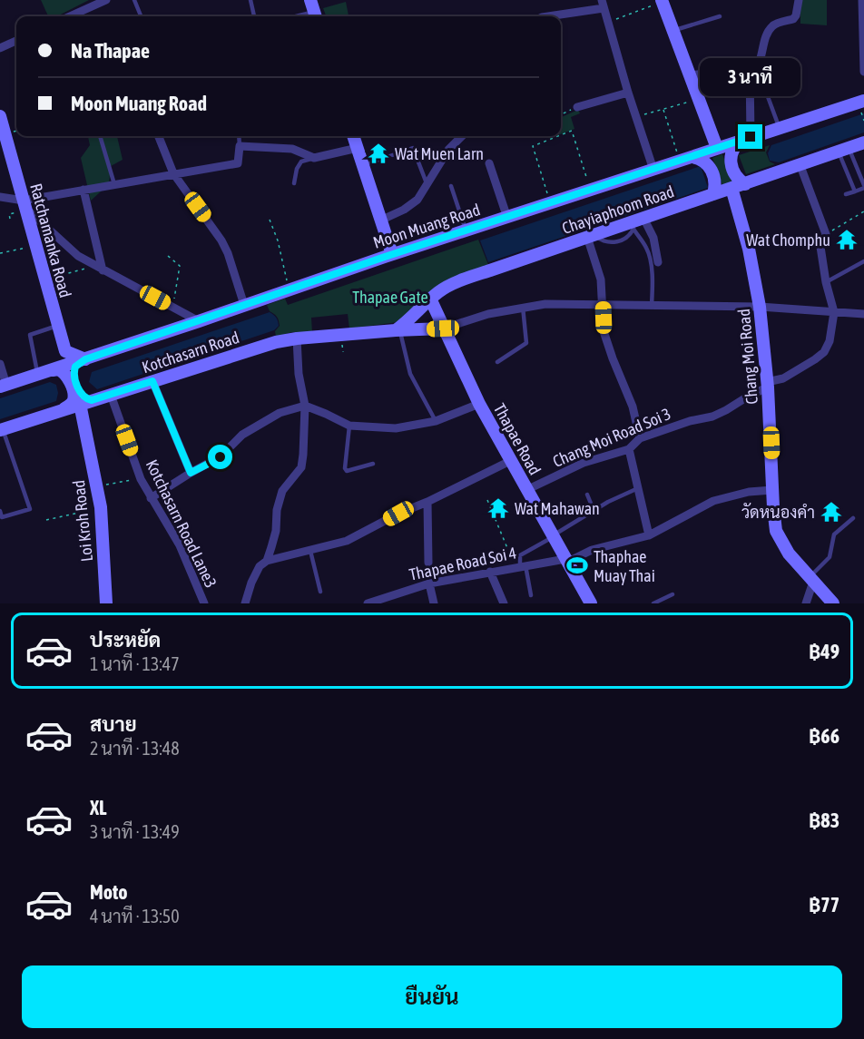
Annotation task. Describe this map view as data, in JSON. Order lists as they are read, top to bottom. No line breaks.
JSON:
{"streets":{"main road":["Chayiaphoom Road","Moon Muang Road","Ratchamanka Road","Kotchasarn Road","Chang Moi Road","Thapae Road","Loi Kroh Road"],"street":["Chang Moi Road Soi 3","Kotchasarn Road Lane3","Thapae Road Soi 4"]},"crossings":[["Chayiaphoom Road","Kotchasarn Road"],["Chayiaphoom Road","Chang Moi Road"],["Chayiaphoom Road","Thapae Road"],["Moon Muang Road","Ratchamanka Road"],["Kotchasarn Road","Loi Kroh Road"],["Kotchasarn Road","Kotchasarn Road Lane3"],["Chang Moi Road","Chang Moi Road Soi 3"],["Chang Moi Road","Thapae Road Soi 4"],["Chang Moi Road Soi 3","Thapae Road"],["Thapae Road","Thapae Road Soi 4"]],"parks":["Thapae Gate"],"places":{"temple":["Wat Muen Larn","Wat Chomphu","Wat Mahawan","วัดหนองคำ"],"sports":["Thaphae Muay Thai"]},"page":{"banner":["Na Thapae","Moon Muang Road"],"bubble":"3 นาที","list":[{"name":"ประหยัด","note":"1 นาที · 13:47","value":"฿49"},{"name":"สบาย","note":"2 นาที · 13:48","value":"฿66"},{"name":"XL","note":"3 นาที · 13:49","value":"฿83"},{"name":"Moto","note":"4 นาที · 13:50","value":"฿77"}],"buttons":"ยืนยัน"}}
